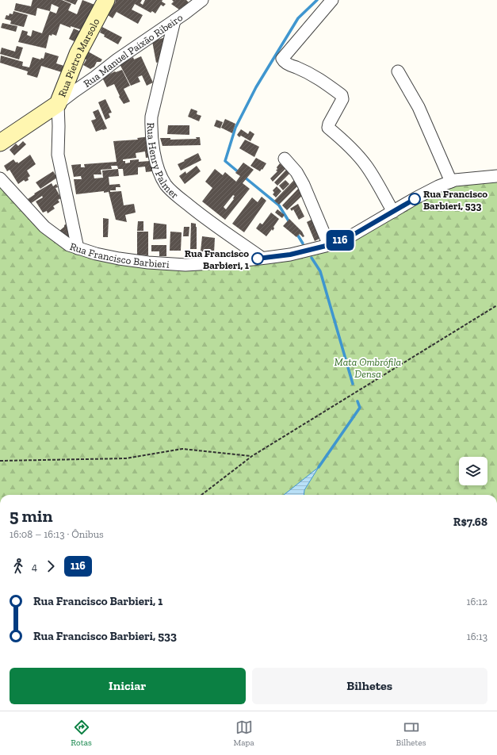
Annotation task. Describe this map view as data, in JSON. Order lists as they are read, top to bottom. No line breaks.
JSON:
{"streets":{"main road":["Rua Manuel Paixão Ribeiro","Rua Pietro Marsolo"],"street":["Rua Henry Palmer","Rua Francisco Barbieri"]},"crossings":[["Rua Manuel Paixão Ribeiro","Rua Pietro Marsolo"],["Rua Manuel Paixão Ribeiro","Rua Henry Palmer"],["Rua Pietro Marsolo","Rua Francisco Barbieri"],["Rua Henry Palmer","Rua Francisco Barbieri"]],"parks":["Mata Ombrófila Densa"],"places":["Rua Francisco Barbieri, 533","Rua Francisco Barbieri, 1"],"lines":["bus line 116"],"page":{"on_map":"116","heading":["5 min","16:08 – 16:13 · Ônibus","R$7.68"],"legs":["4","116"],"list":[{"name":"Rua Francisco Barbieri, 1","value":"16:12"},{"name":"Rua Francisco Barbieri, 533","value":"16:13"}],"buttons":["Iniciar","Bilhetes"],"tabs":["Rotas","Mapa","Bilhetes"]}}
